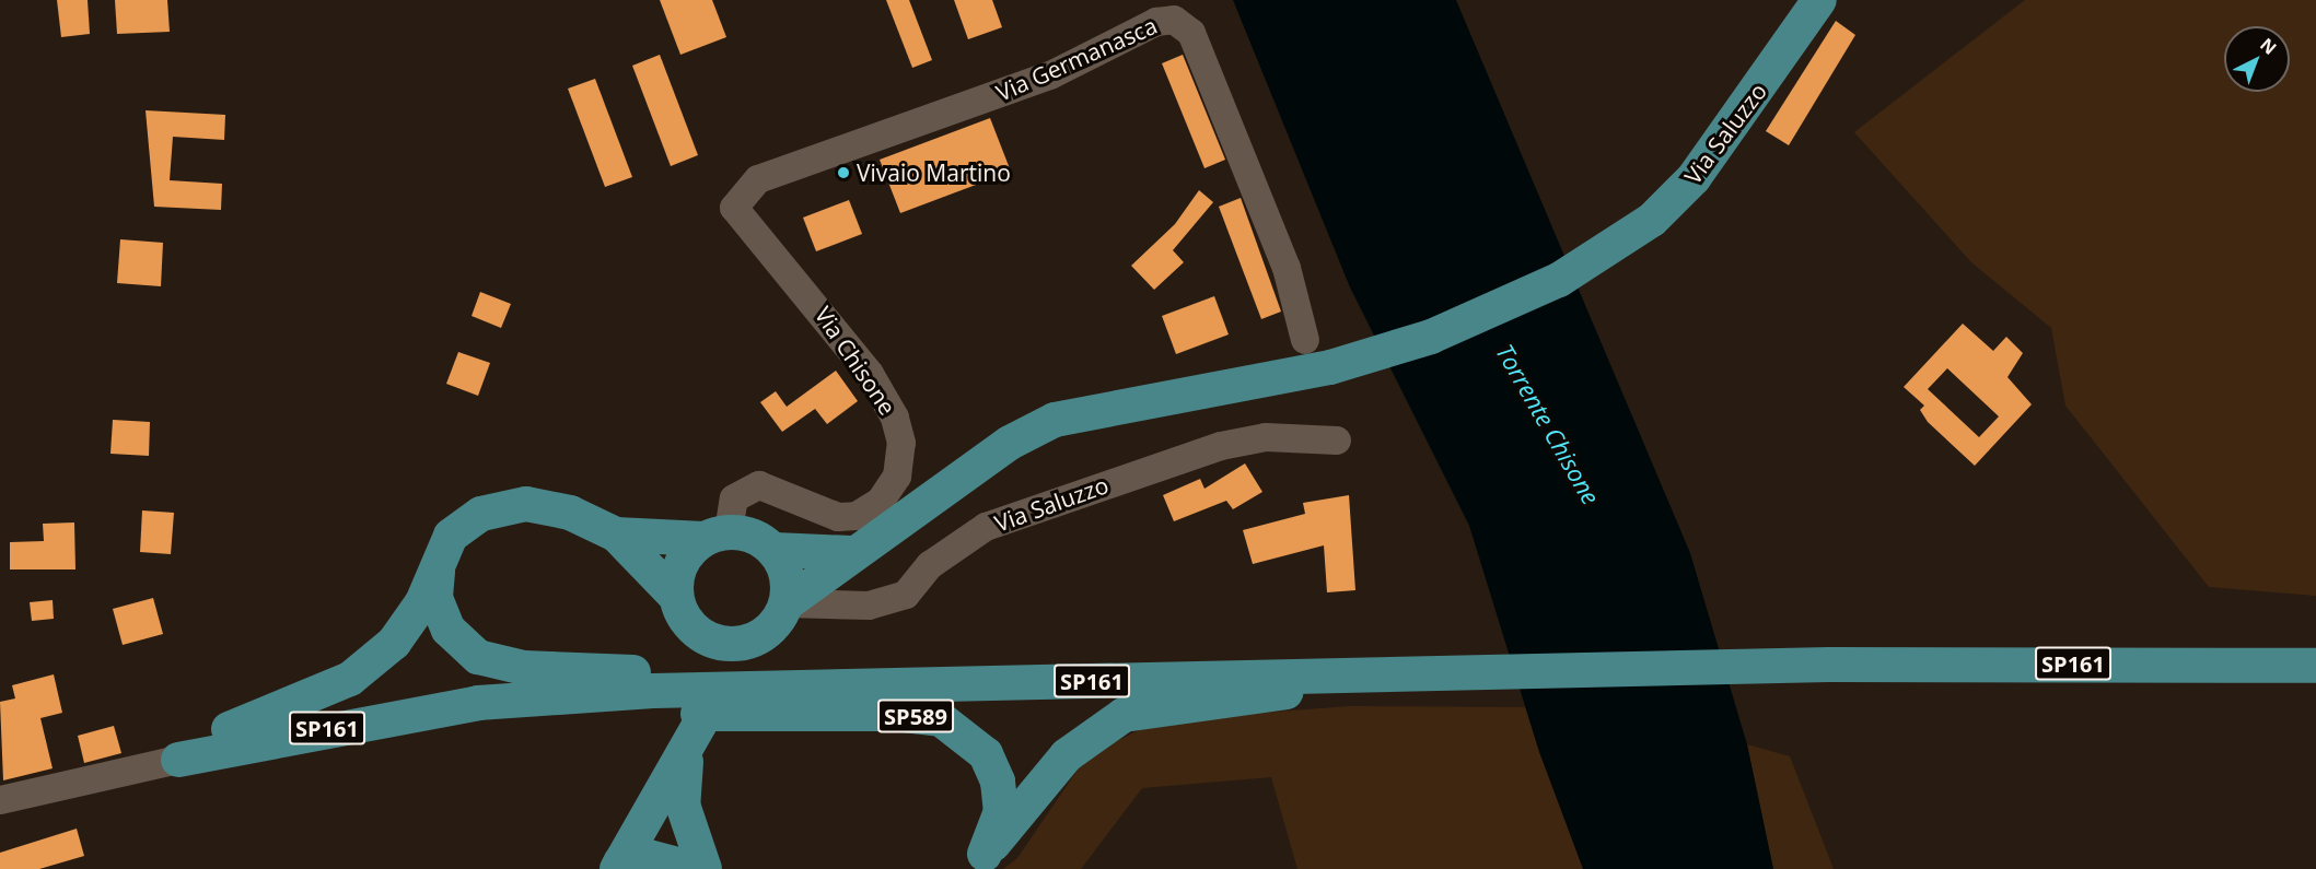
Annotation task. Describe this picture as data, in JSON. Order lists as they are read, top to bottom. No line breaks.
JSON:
{"streets":{"main road":["Via Saluzzo","SP161","SP589"],"street":["Via Germanasca","Via Chisone"]},"crossings":[["Via Germanasca","Via Chisone"],["Via Saluzzo","Via Chisone"],["SP161","SP589"]],"water":["Torrente Chisone"],"places":["Vivaio Martino"],"north":"top right"}
